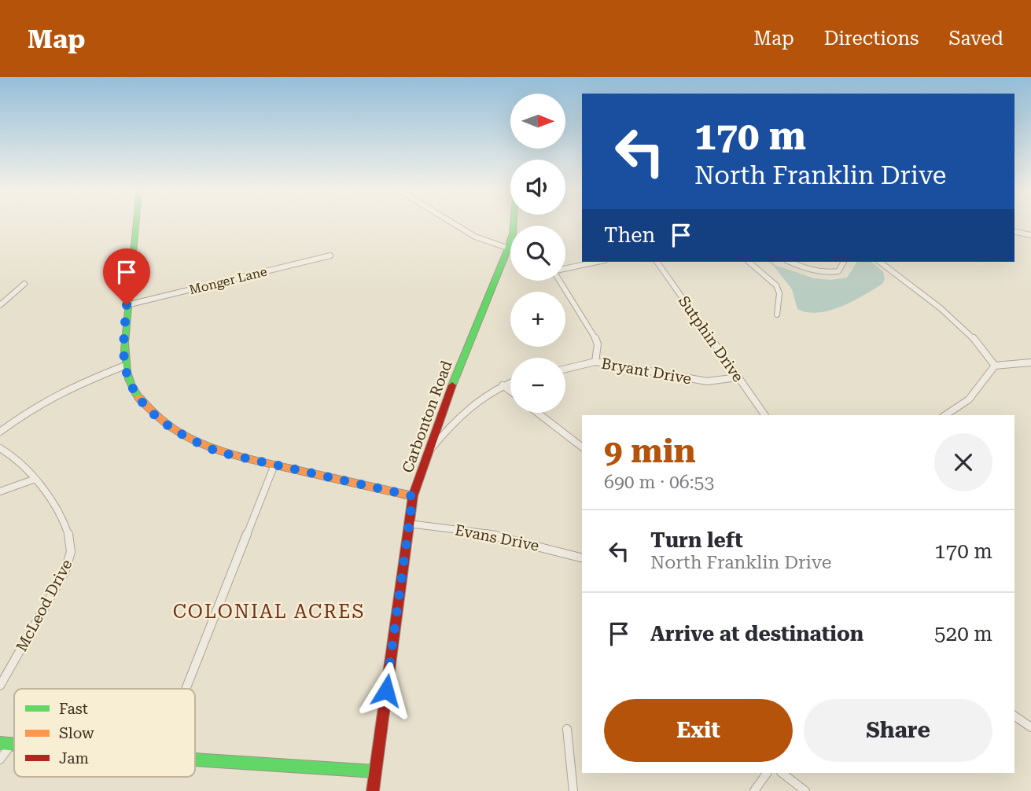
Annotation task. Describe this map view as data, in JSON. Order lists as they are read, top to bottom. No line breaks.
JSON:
{"streets":{"street":["Monger Lane","Sutphin Drive","Bryant Drive","Carbonton Road","Evans Drive","McLeod Drive"]},"crossings":[["Sutphin Drive","Bryant Drive"],["Carbonton Road","Evans Drive"]],"districts":["COLONIAL ACRES"],"legend":["Fast","Slow","Jam"],"north":"right","page":{"header":"Map","nav":["Map","Directions","Saved"],"map_buttons":["+","−"],"turn":["170 m","North Franklin Drive"],"then":"Then","heading":["9 min","690 m · 06:53"],"list":[{"name":"Turn left","note":"North Franklin Drive","value":"170 m"},{"name":"Arrive at destination","value":"520 m"}],"buttons":["Exit","Share"]}}
